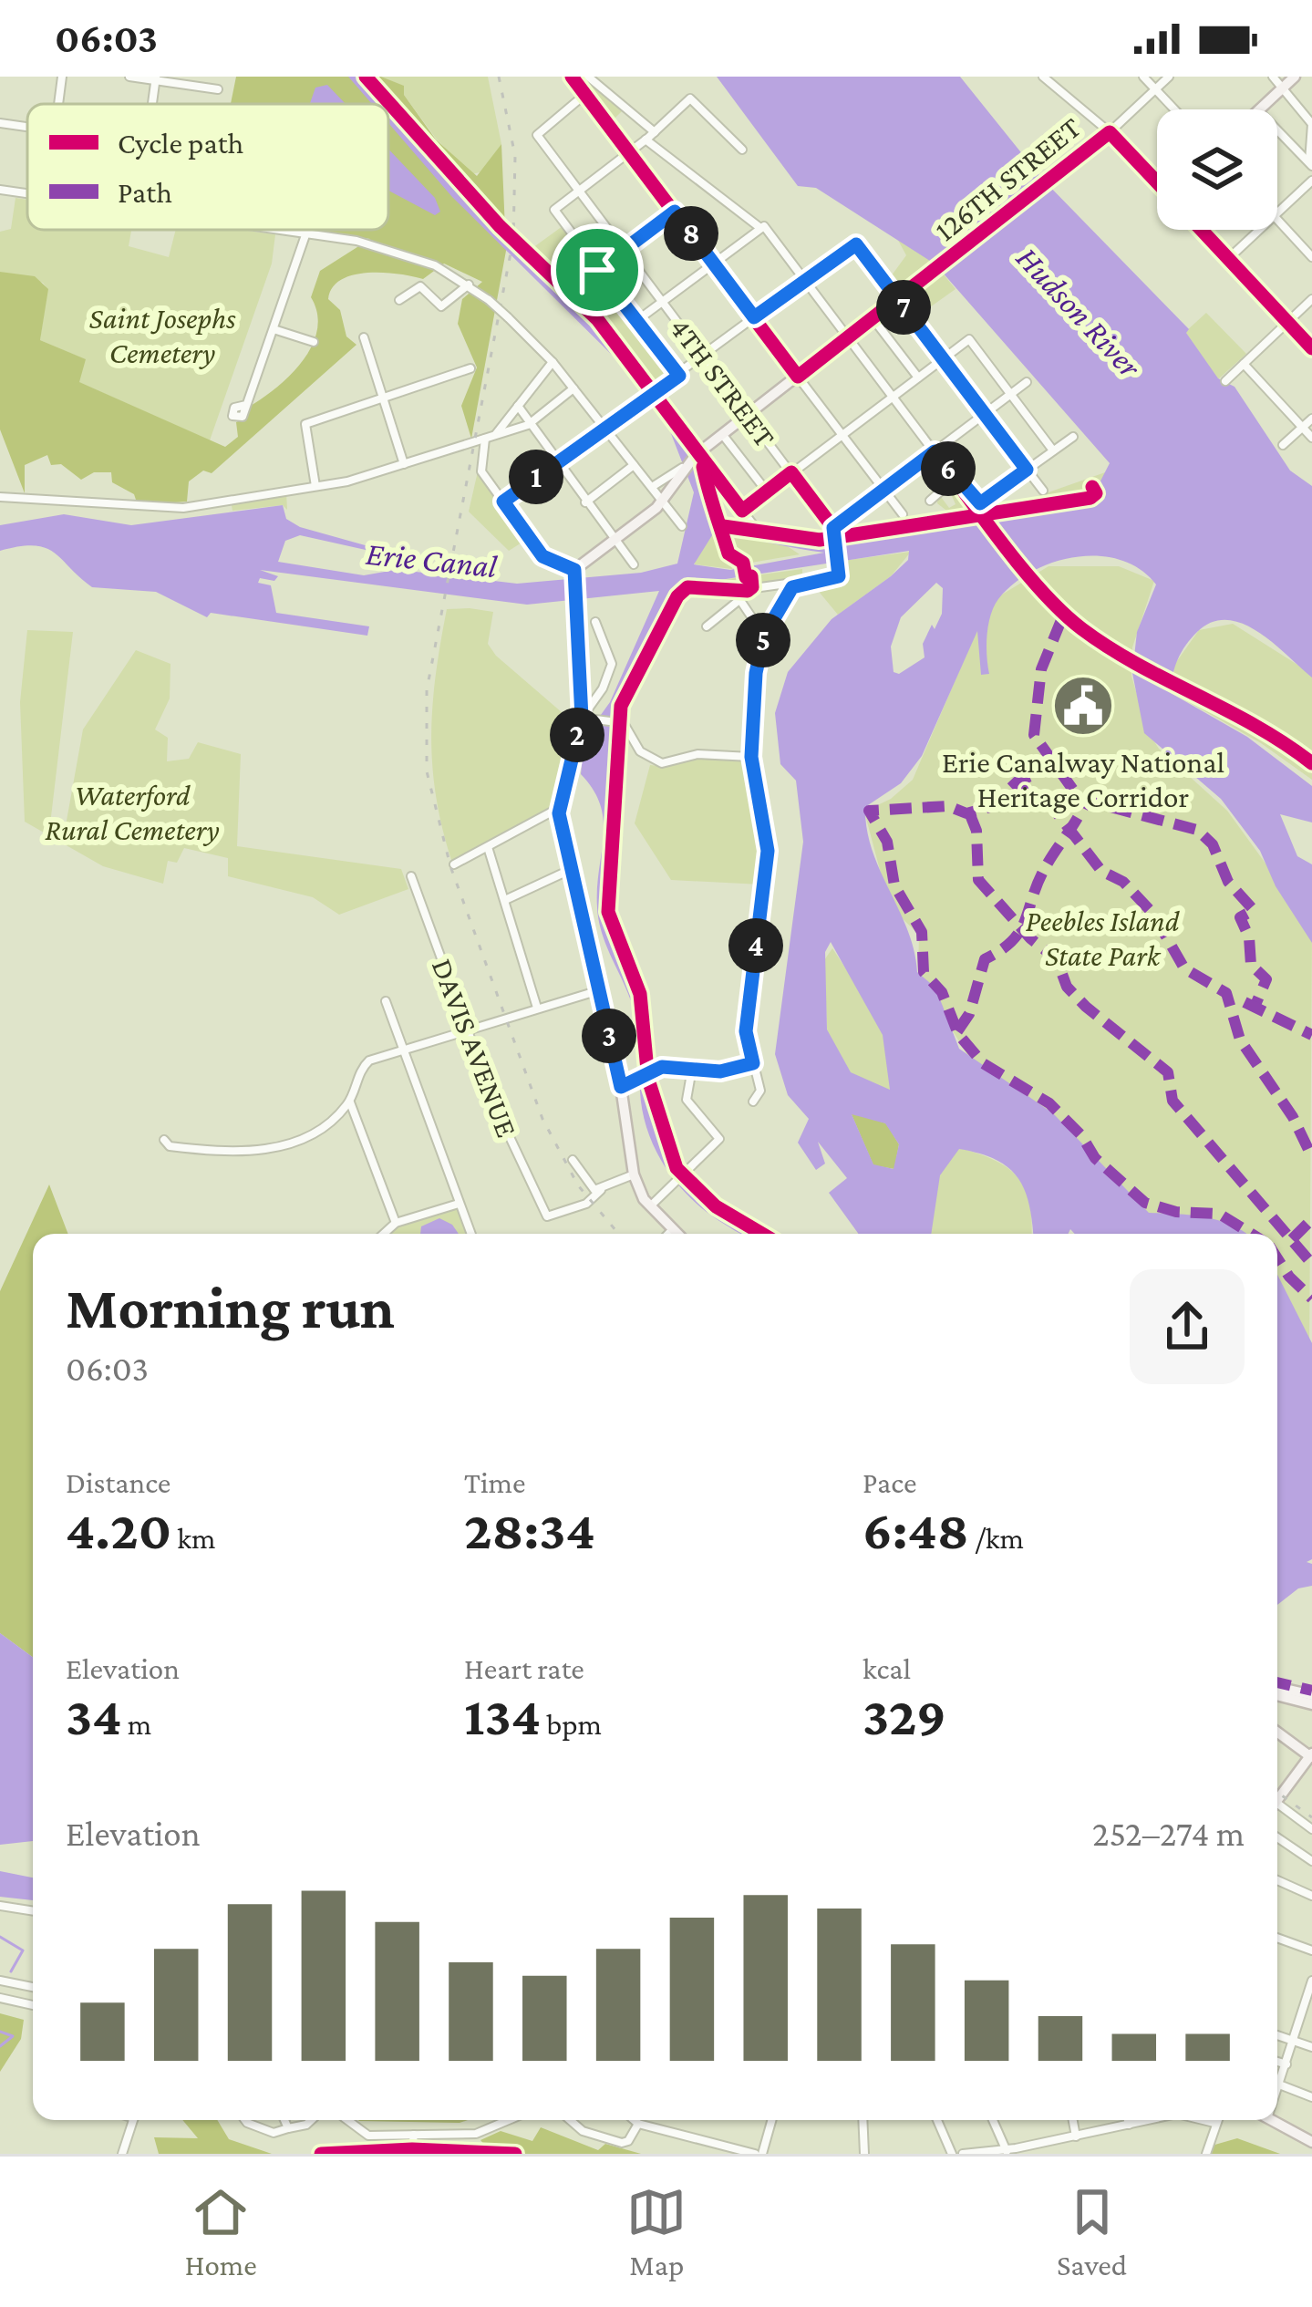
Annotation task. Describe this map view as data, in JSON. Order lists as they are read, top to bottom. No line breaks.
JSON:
{"streets":{"main road":["126TH STREET"],"street":["4TH STREET","DAVIS AVENUE"]},"crossings":[["126TH STREET","4TH STREET"]],"water":["Hudson River","Erie Canal"],"parks":["Saint Josephs Cemetery","Waterford Rural Cemetery","Peebles Island State Park"],"places":{"public building":["Erie Canalway National Heritage Corridor"]},"legend":["Cycle path","Path"],"page":{"status":"06:03","pins":["8","7","6","1","5","2","4","3"],"heading":["Morning run","06:03"],"stats":[["Distance","4.20 km"],["Time","28:34"],["Pace","6:48 /km"],["Elevation","34 m"],["Heart rate","134 bpm"],["kcal","329"]],"chart":["Elevation","252–274 m"],"tabs":["Home","Map","Saved"]}}
